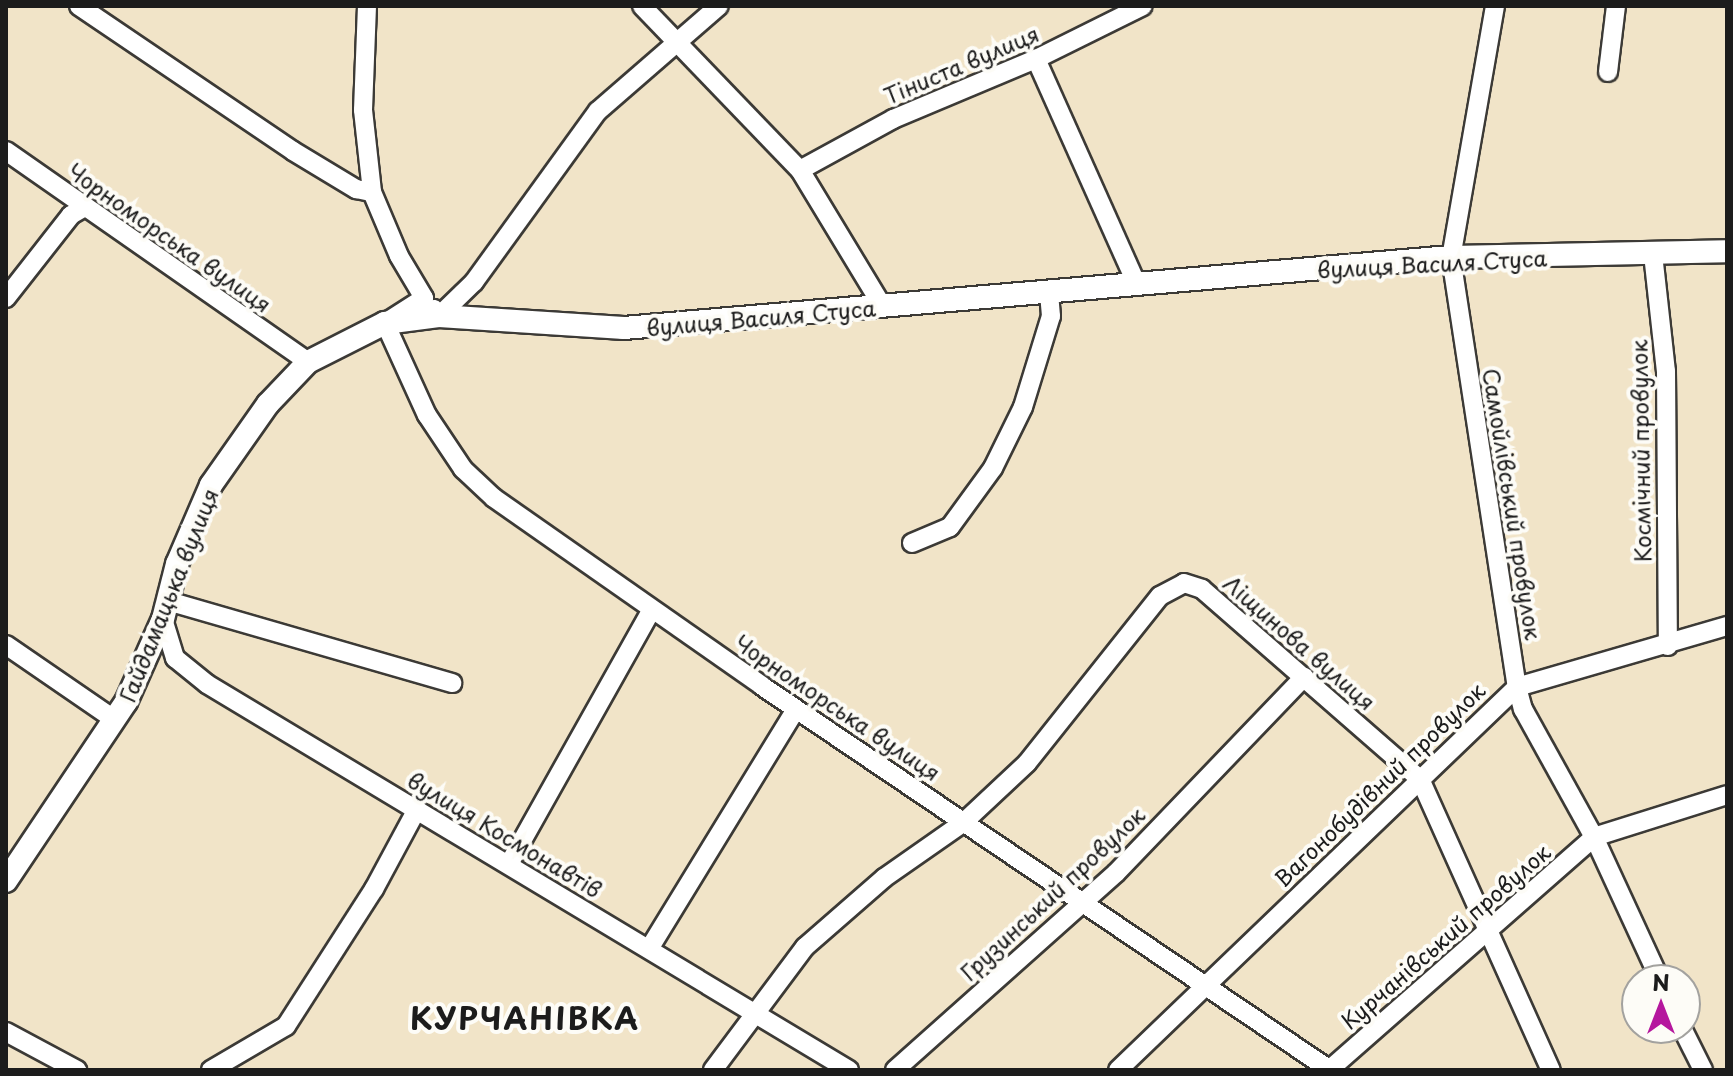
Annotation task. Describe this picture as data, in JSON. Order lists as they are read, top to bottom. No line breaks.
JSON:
{"streets":{"main road":["вулиця Василя Стуса","Гайдамацька вулиця"],"street":["Тіниста вулиця","Чорноморська вулиця","Космічний провулок","Самойлівський провулок","Ліщинова вулиця","Вагонобудівний провулок","вулиця Космонавтів","Грузинський провулок","Курчанівський провулок"]},"crossings":[["Чорноморська вулиця","вулиця Василя Стуса"],["Чорноморська вулиця","Гайдамацька вулиця"],["Чорноморська вулиця","Ліщинова вулиця"],["Чорноморська вулиця","Вагонобудівний провулок"],["Чорноморська вулиця","Грузинський провулок"],["Чорноморська вулиця","Курчанівський провулок"],["вулиця Василя Стуса","Космічний провулок"],["вулиця Василя Стуса","Самойлівський провулок"],["вулиця Василя Стуса","Гайдамацька вулиця"],["Космічний провулок","Вагонобудівний провулок"],["Самойлівський провулок","Вагонобудівний провулок"],["Самойлівський провулок","Курчанівський провулок"],["Гайдамацька вулиця","вулиця Космонавтів"],["Ліщинова вулиця","Вагонобудівний провулок"],["Ліщинова вулиця","вулиця Космонавтів"],["Ліщинова вулиця","Грузинський провулок"],["Ліщинова вулиця","Курчанівський провулок"]],"districts":["КУРЧАНІВКА"],"north":"top"}
